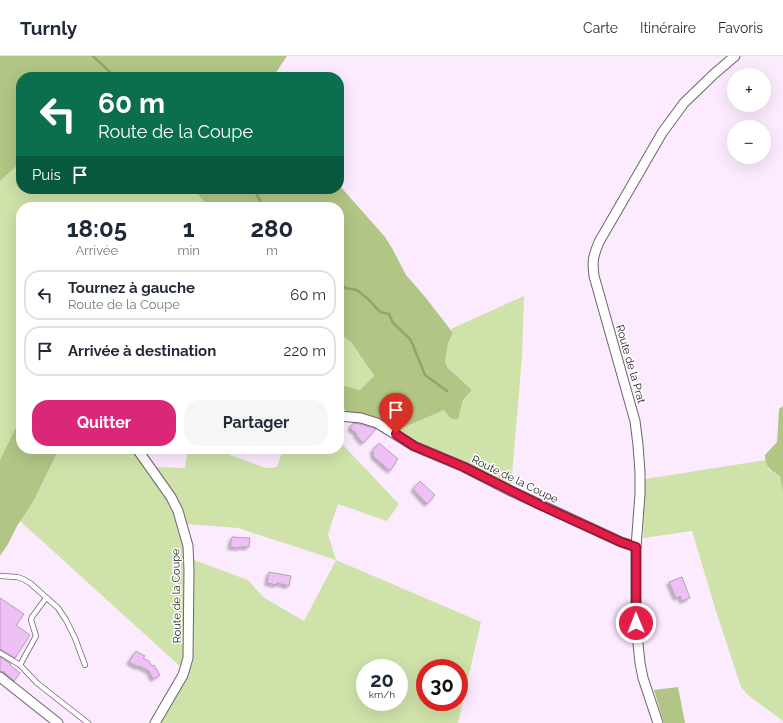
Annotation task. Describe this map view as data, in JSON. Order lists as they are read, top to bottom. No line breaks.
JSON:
{"streets":{"street":["Route de la Prat","Route de la Coupe"]},"crossings":[["Route de la Prat","Route de la Coupe"]],"page":{"header":"Turnly","nav":["Carte","Itinéraire","Favoris"],"map_buttons":["+","−"],"turn":["60 m","Route de la Coupe"],"then":"Puis","eta":["18:05","Arrivée","1","min","280","m"],"list":[{"name":"Tournez à gauche","note":"Route de la Coupe","value":"60 m"},{"name":"Arrivée à destination","value":"220 m"}],"buttons":["Quitter","Partager"],"speed":"20 km/h","limit":"30"}}
